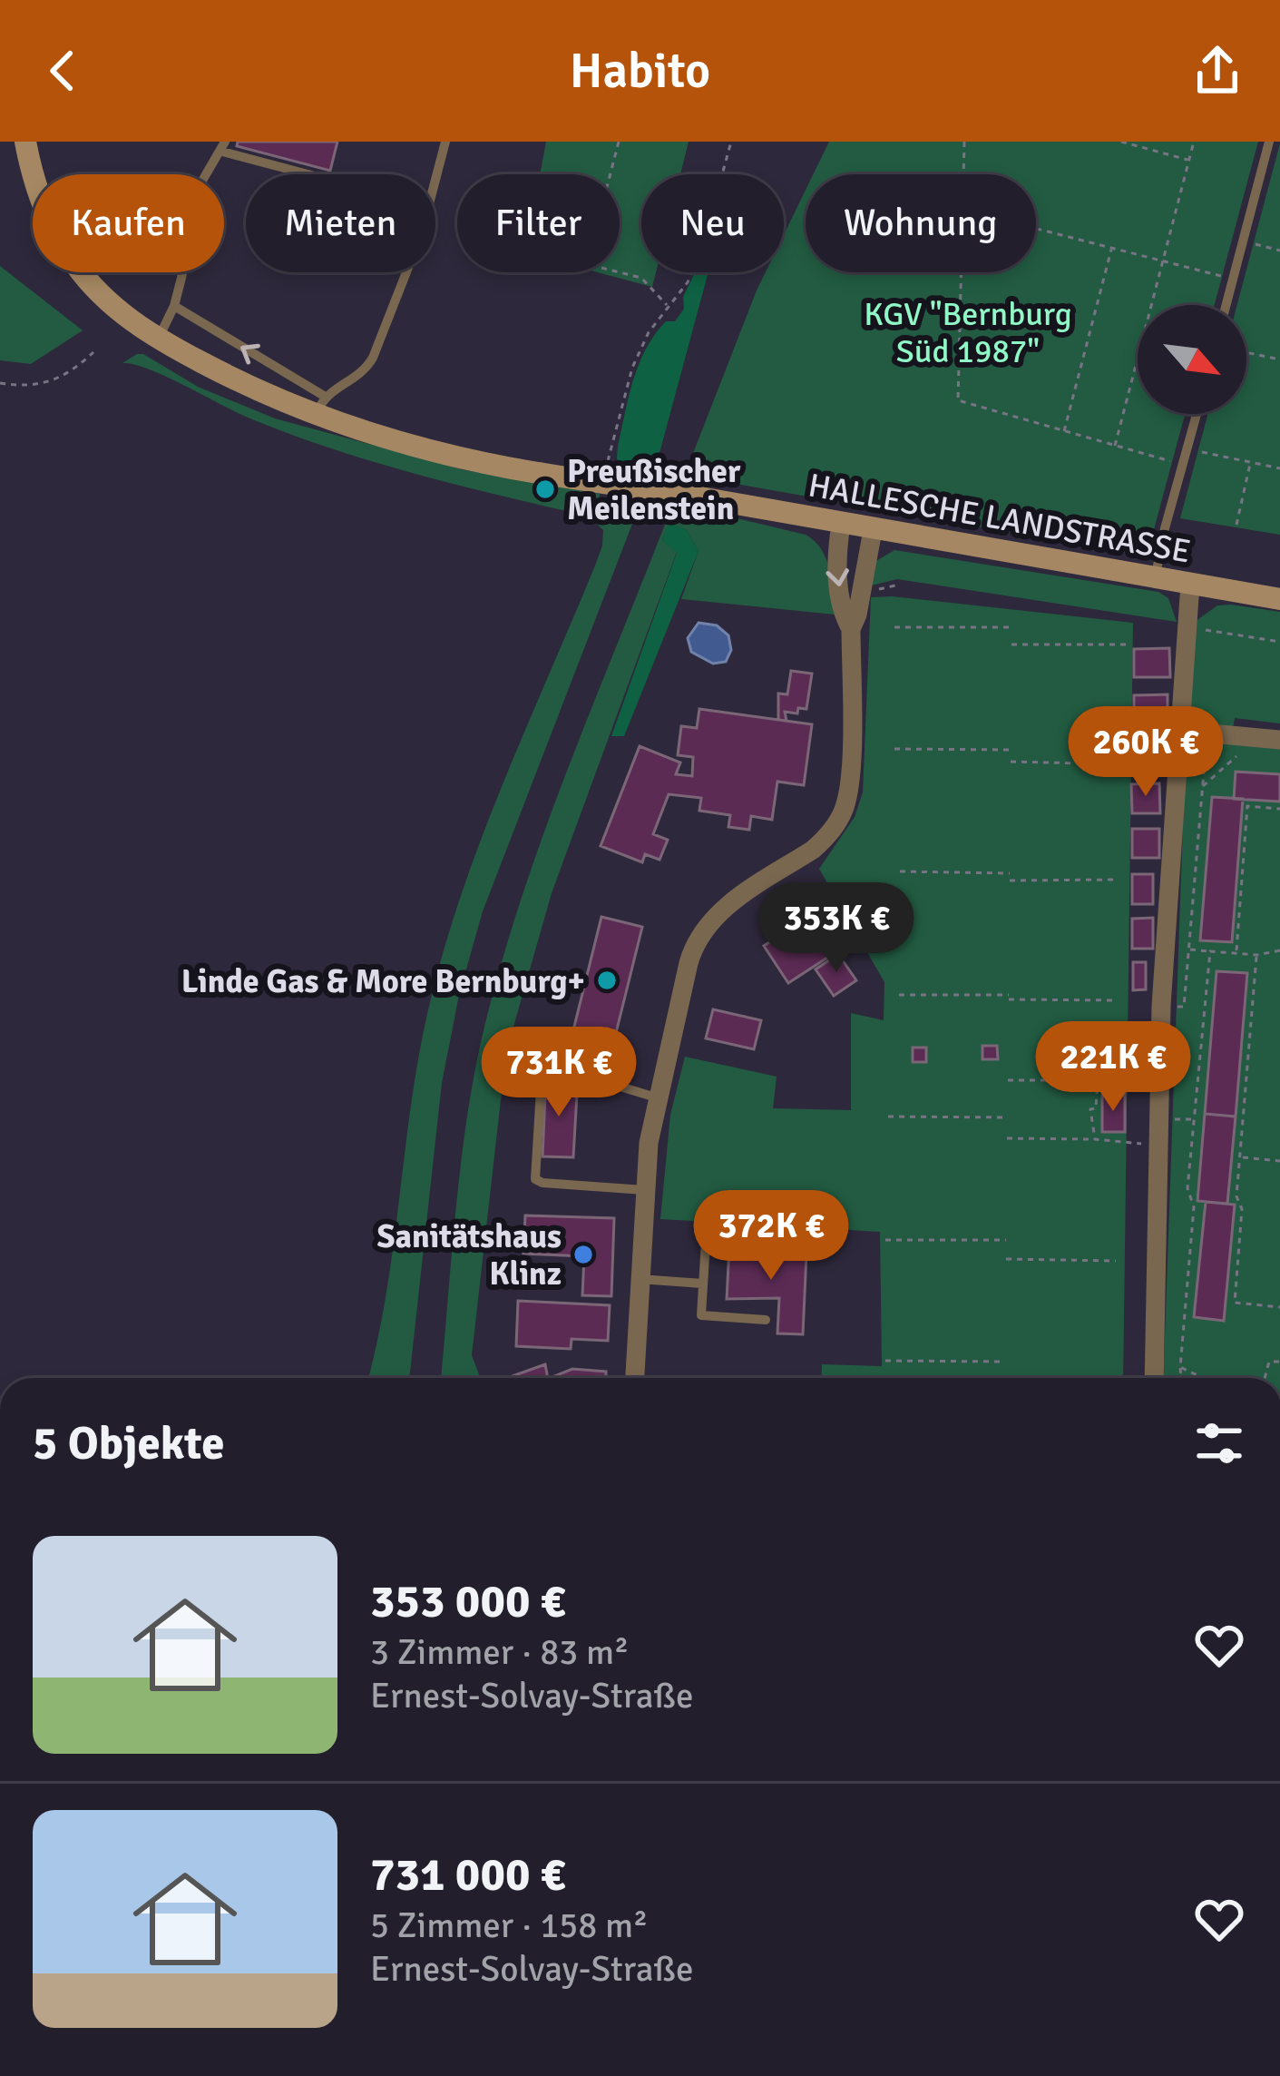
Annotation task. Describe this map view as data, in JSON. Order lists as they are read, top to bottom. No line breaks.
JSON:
{"streets":{"main road":["HALLESCHE LANDSTRASSE"]},"parks":["KGV \"Bernburg Süd 1987\""],"places":["Preußischer Meilenstein","Linde Gas & More Bernburg+","Sanitätshaus Klinz"],"north":"bottom right","page":{"header":"Habito","chip":["Kaufen","Mieten","Filter","Neu","Wohnung"],"price":["260K €","353K €","221K €","731K €","372K €"],"heading":"5 Objekte","list":[{"name":"353 000 €","note":"3 Zimmer · 83 m² · Ernest-Solvay-Straße"},{"name":"731 000 €","note":"5 Zimmer · 158 m² · Ernest-Solvay-Straße"}]}}
